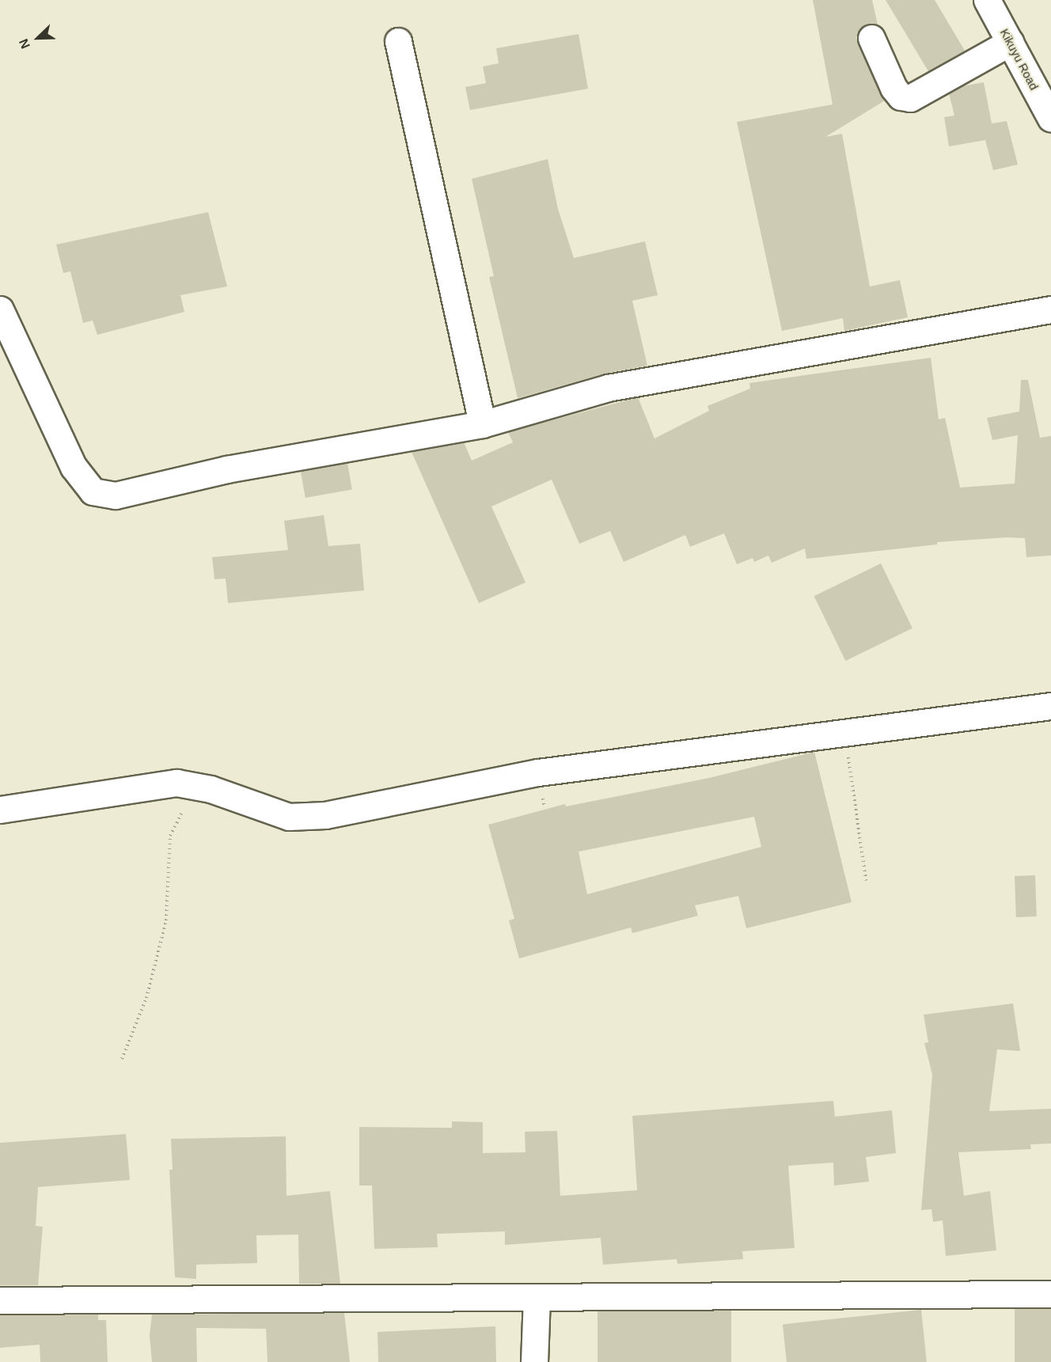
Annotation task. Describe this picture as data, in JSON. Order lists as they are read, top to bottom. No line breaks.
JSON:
{"streets":{"street":["Kikuyu Road"]},"north":"bottom left"}
